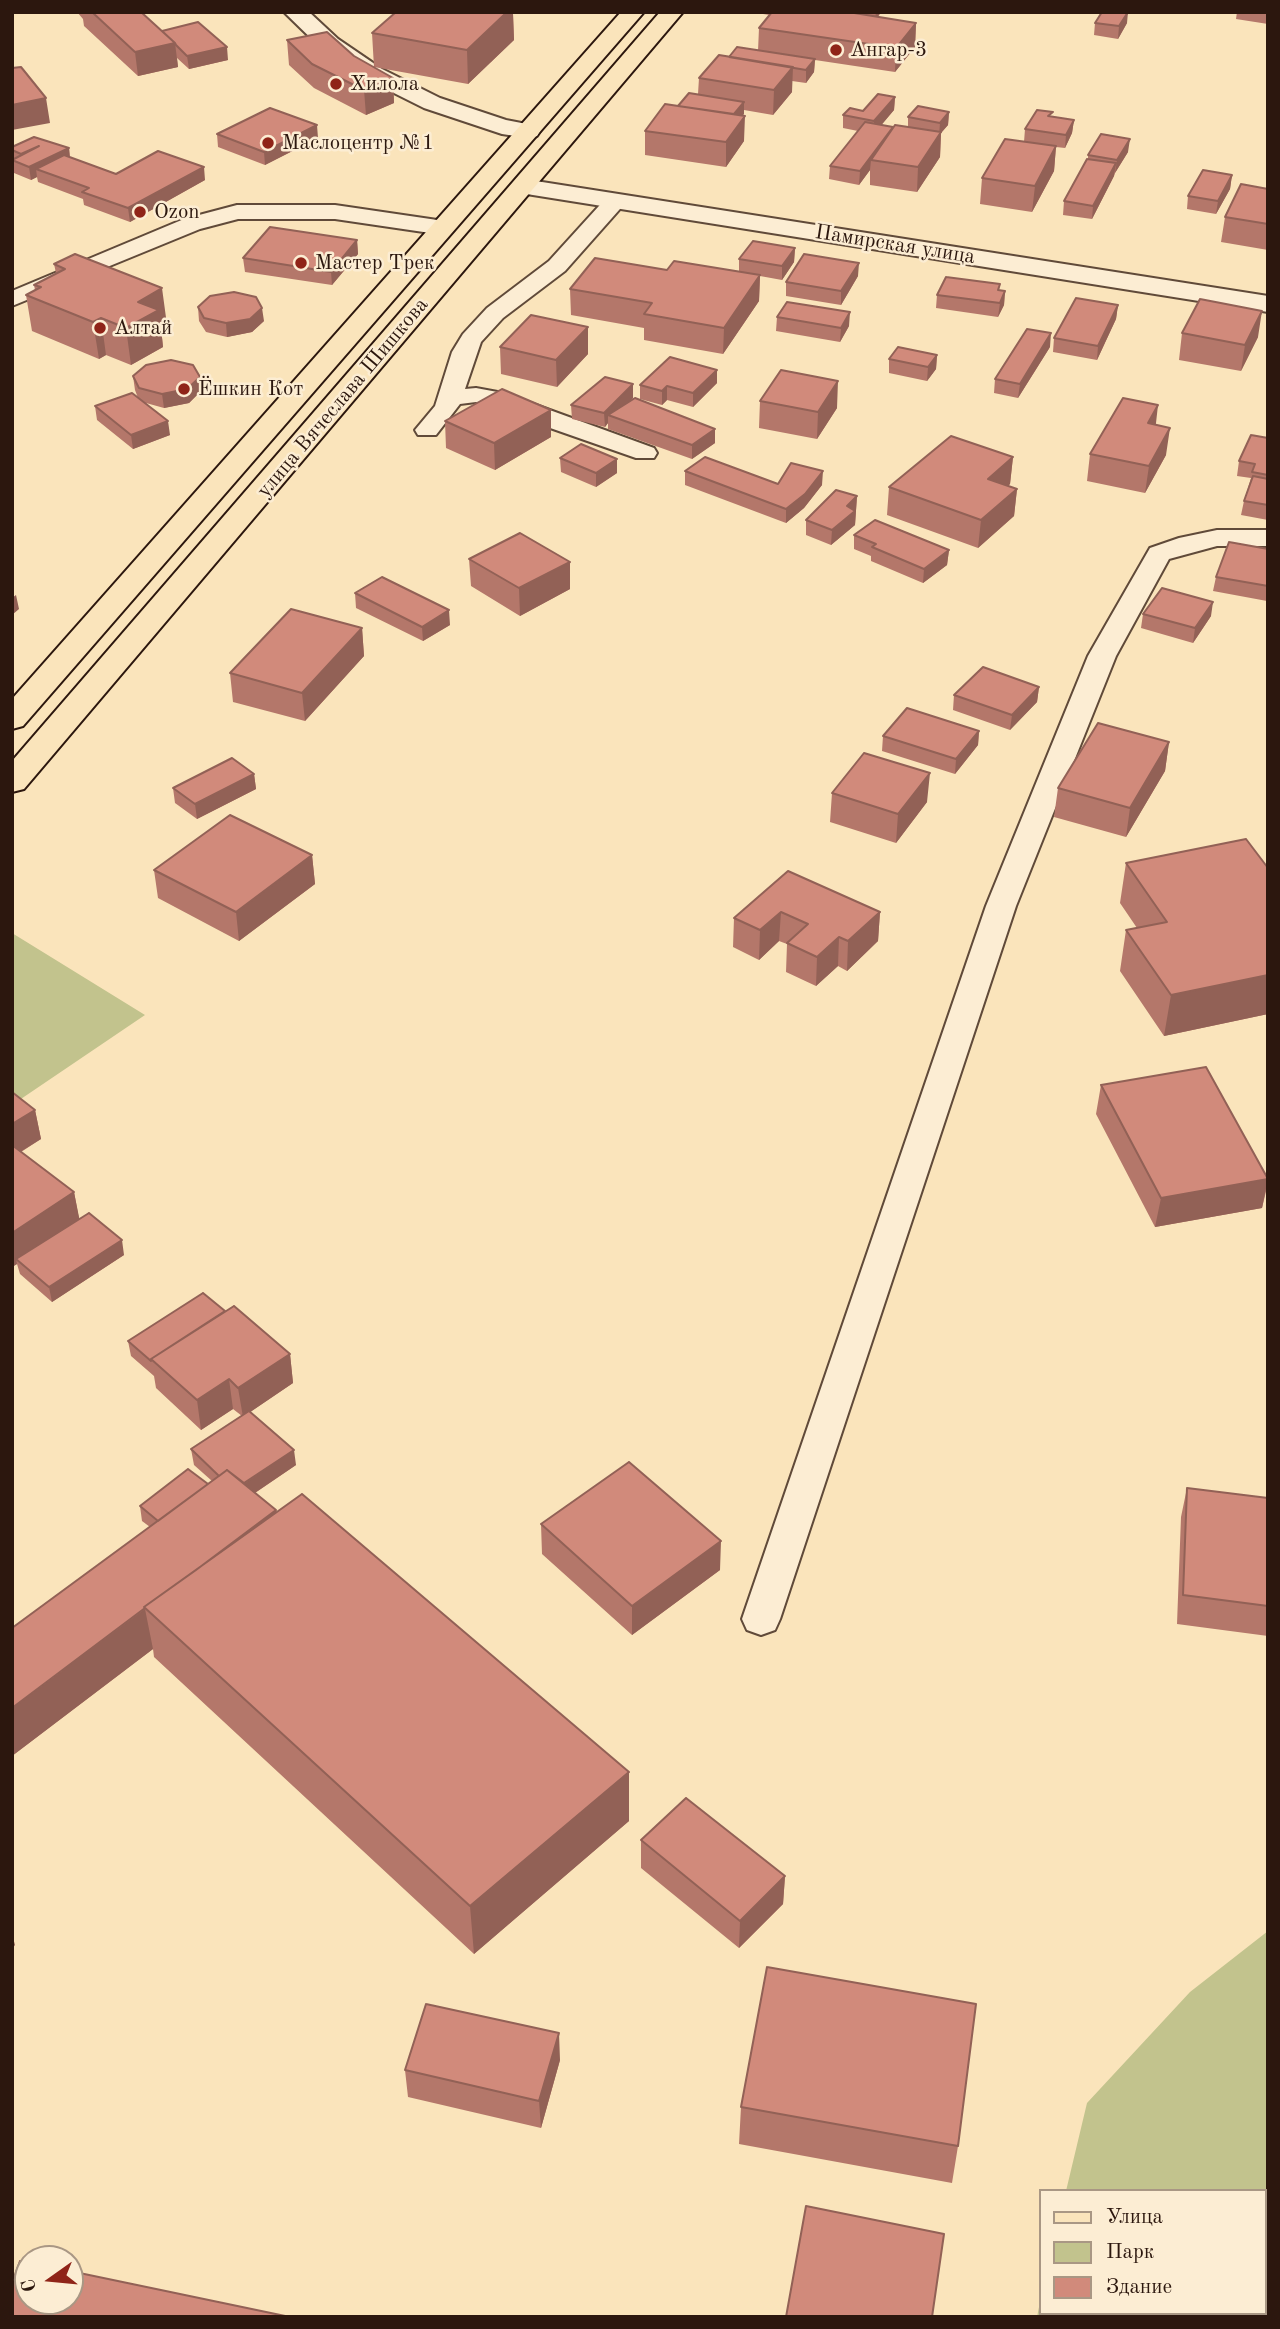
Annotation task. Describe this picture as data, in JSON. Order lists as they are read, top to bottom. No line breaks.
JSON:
{"streets":{"main road":["улица Вячеслава Шишкова"],"street":["Памирская улица"]},"crossings":[["Памирская улица","улица Вячеслава Шишкова"]],"places":["Ангар-3","Хилола","Маслоцентр №1","Ozon","Мастер Трек","Алтай","Ёшкин Кот"],"legend":["Улица","Парк","Здание"],"north":"left"}
